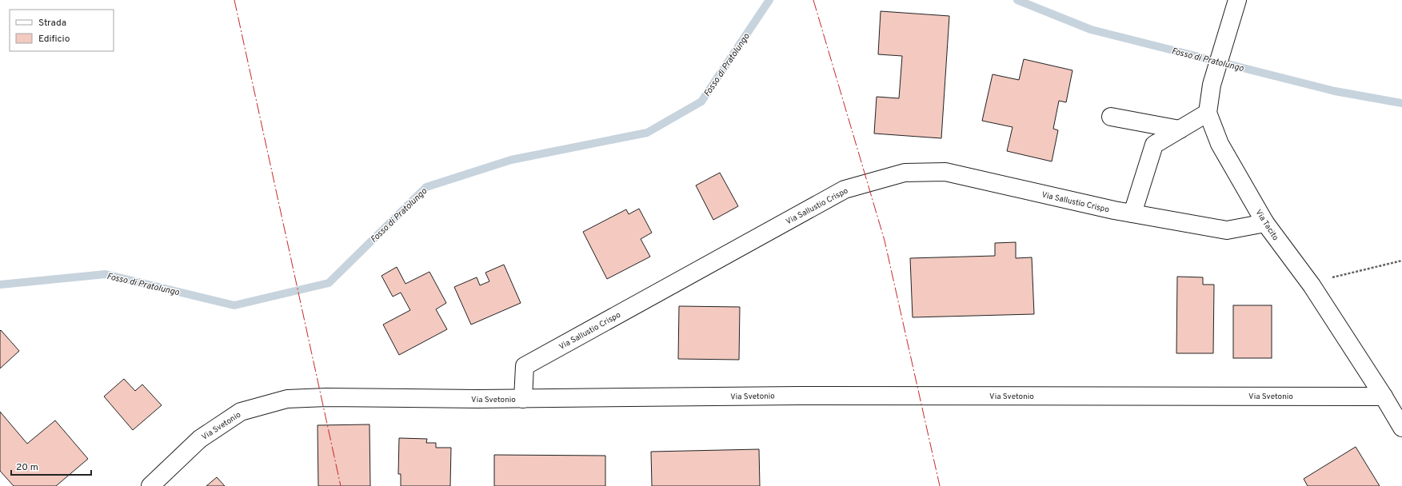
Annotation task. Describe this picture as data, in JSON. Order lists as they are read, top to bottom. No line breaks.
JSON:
{"streets":{"street":["Via Sallustio Crispo","Via Tacito","Via Svetonio"]},"crossings":[["Via Sallustio Crispo","Via Tacito"],["Via Sallustio Crispo","Via Svetonio"],["Via Tacito","Via Svetonio"]],"water":["Fosso di Pratolungo"],"legend":["Strada","Edificio"],"scale_bar":"20 m"}
